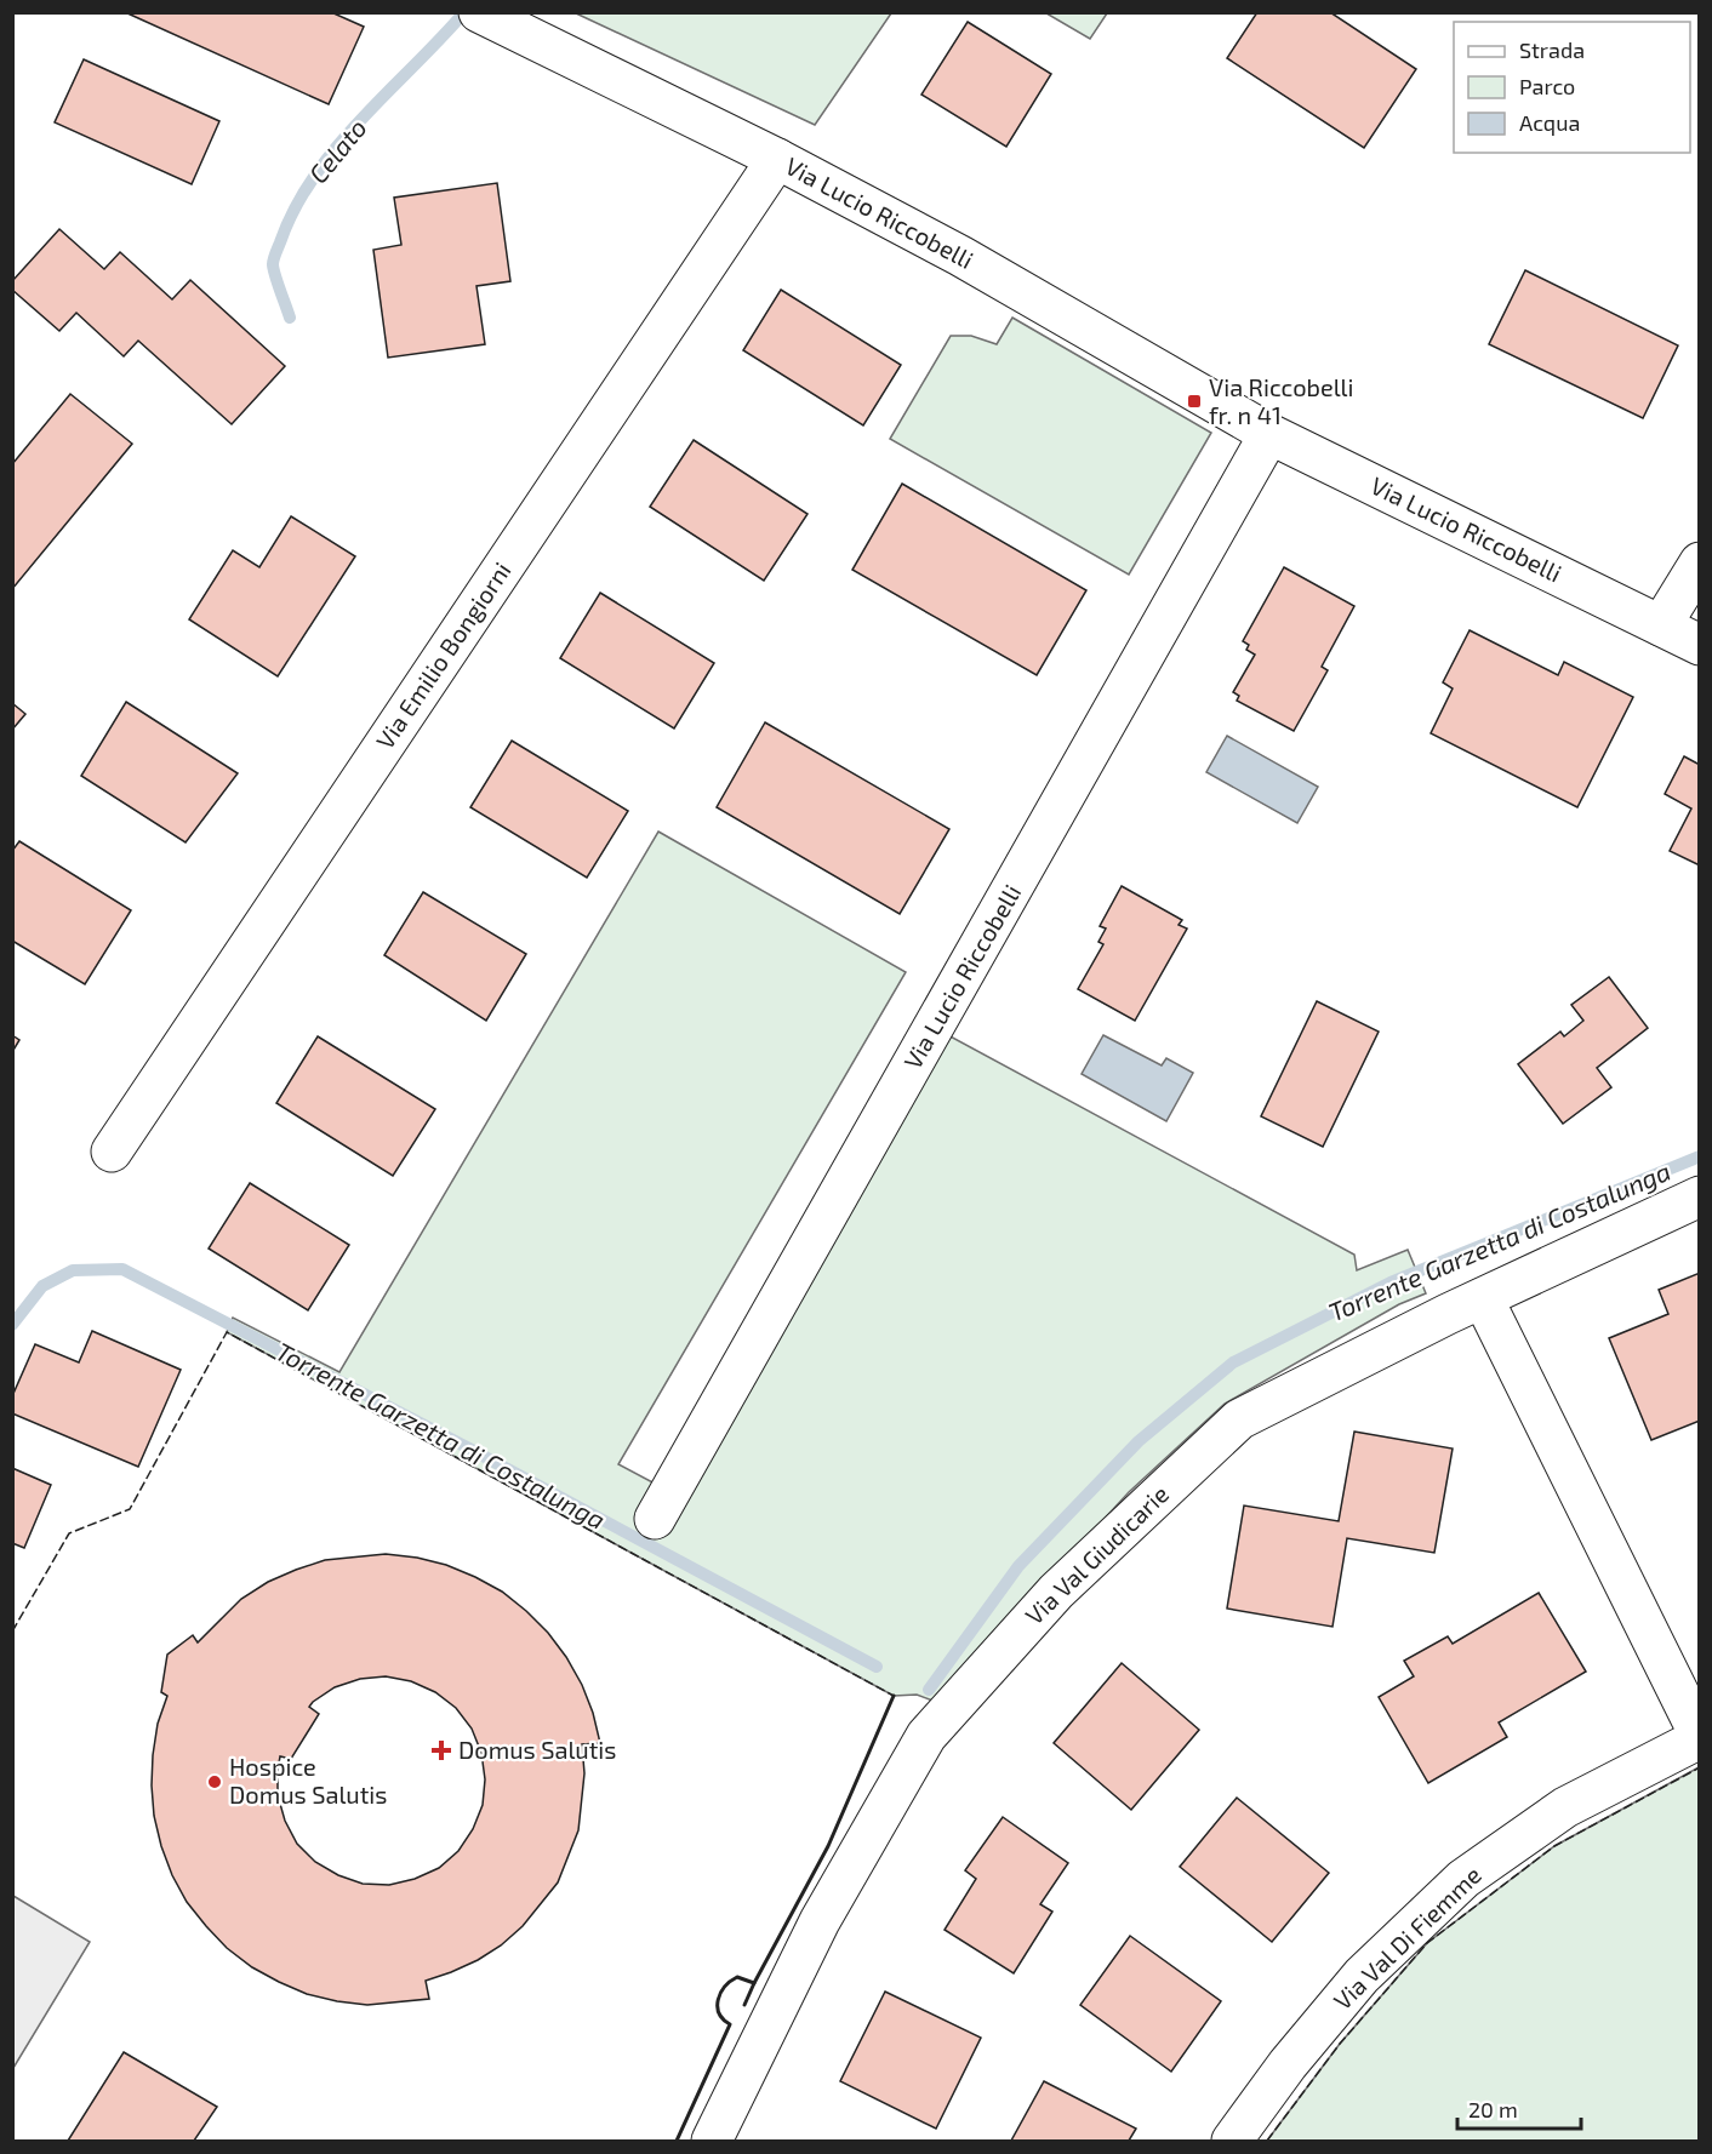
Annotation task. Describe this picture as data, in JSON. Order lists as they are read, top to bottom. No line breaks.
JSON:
{"streets":{"street":["Via Lucio Riccobelli","Via Emilio Bongiorni","Via Val Giudicarie","Via Val Di Fiemme"]},"crossings":[["Via Lucio Riccobelli","Via Emilio Bongiorni"],["Via Val Giudicarie","Via Val Di Fiemme"]],"water":["Celato","Torrente Garzetta di Costalunga"],"places":{"transit":["Via Riccobelli fr. n 41"],"health":["Domus Salutis"],"other":["Hospice Domus Salutis"]},"legend":["Strada","Parco","Acqua"],"scale_bar":"20 m"}
